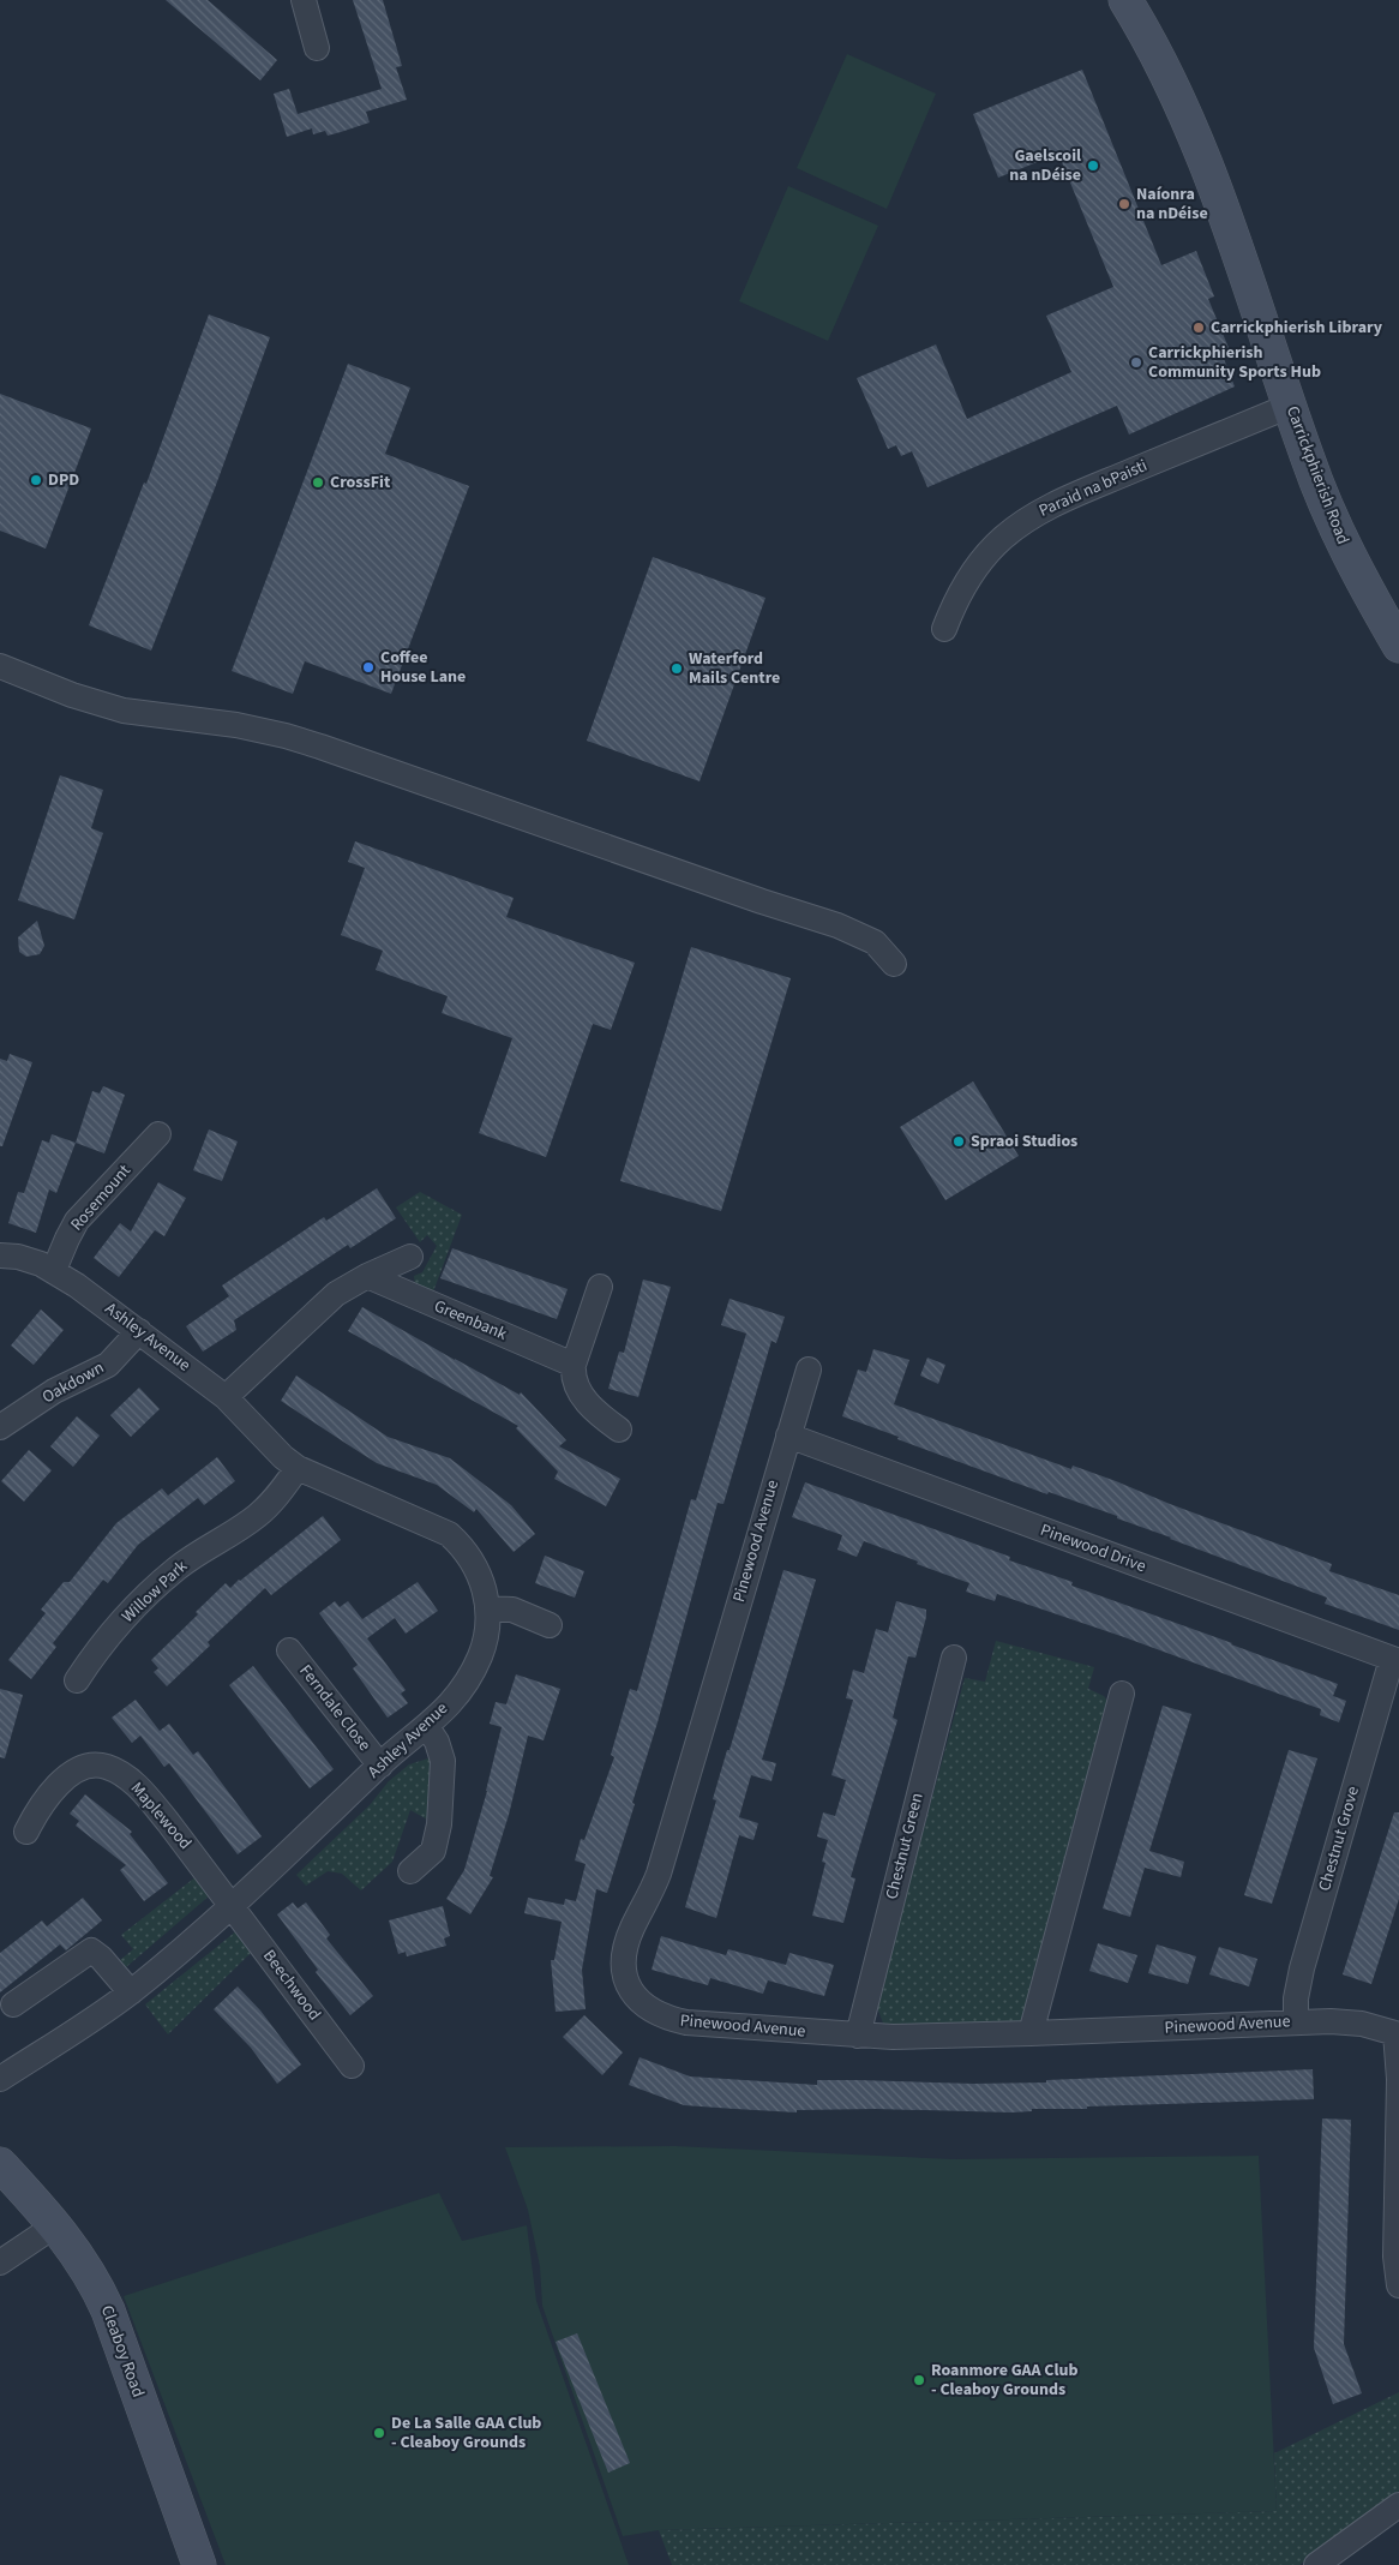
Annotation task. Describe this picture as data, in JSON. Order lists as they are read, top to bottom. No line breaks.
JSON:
{"streets":{"street":["Carrickphierish Road","Paraid na bPaisti","Rosemount","Greenbank","Ashley Avenue","Oakdown","Pinewood Avenue","Pinewood Drive","Willow Park","Ferndale Close","Maplewood","Chestnut Grove","Chestnut Green","Beechwood","Cleaboy Road"]},"crossings":[["Carrickphierish Road","Paraid na bPaisti"],["Rosemount","Ashley Avenue"],["Ashley Avenue","Oakdown"],["Ashley Avenue","Willow Park"],["Ashley Avenue","Ferndale Close"],["Ashley Avenue","Maplewood"],["Ashley Avenue","Beechwood"],["Pinewood Avenue","Pinewood Drive"],["Pinewood Avenue","Chestnut Grove"],["Pinewood Avenue","Chestnut Green"],["Pinewood Drive","Chestnut Grove"],["Maplewood","Beechwood"]],"places":["Gaelscoil na nDéise","Naíonra na nDéise","Carrickphierish Library","Carrickphierish Community Sports Hub","DPD","CrossFit","Coffee House Lane","Waterford Mails Centre","Spraoi Studios","Roanmore GAA Club - Cleaboy Grounds","De La Salle GAA Club - Cleaboy Grounds"]}
